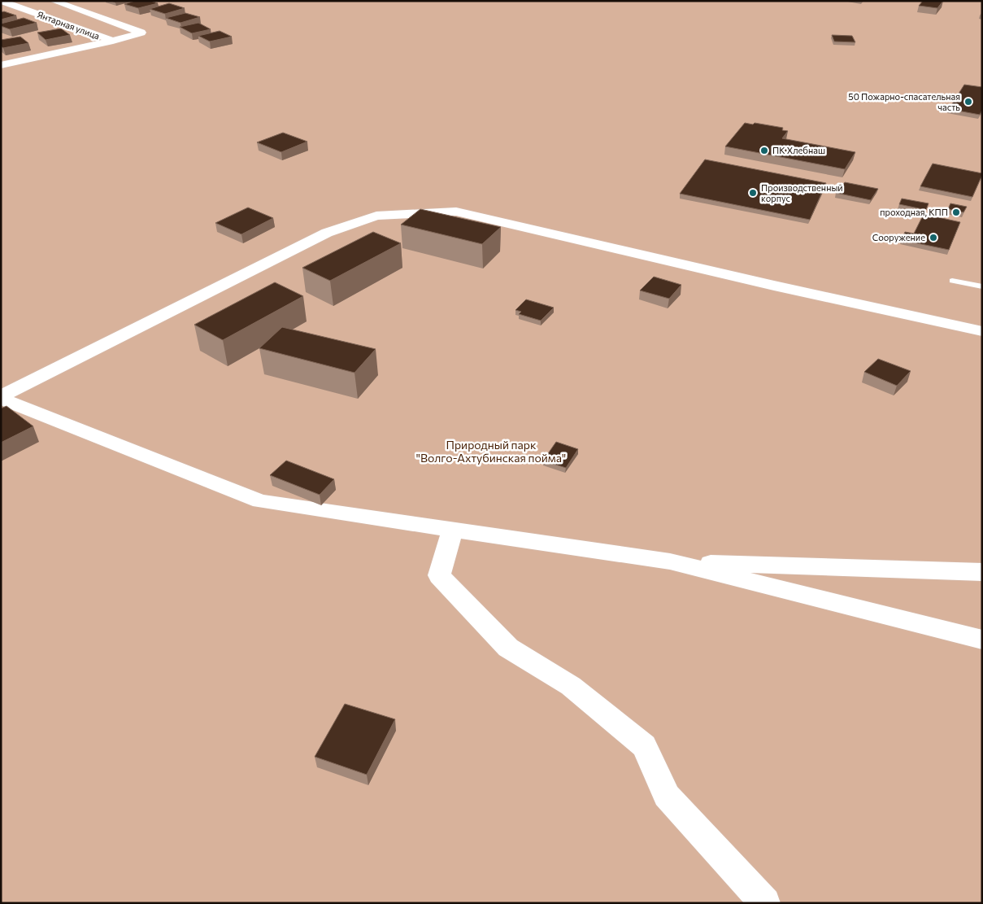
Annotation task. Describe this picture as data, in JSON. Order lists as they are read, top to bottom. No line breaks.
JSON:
{"streets":{"street":["Янтарная улица"]},"parks":["Природный парк \"Волго-Ахтубинская пойма\""],"places":["50 Пожарно-спасательная часть","ПК Хлебнаш","Производственный корпус","проходная, КПП","Сооружение"]}
